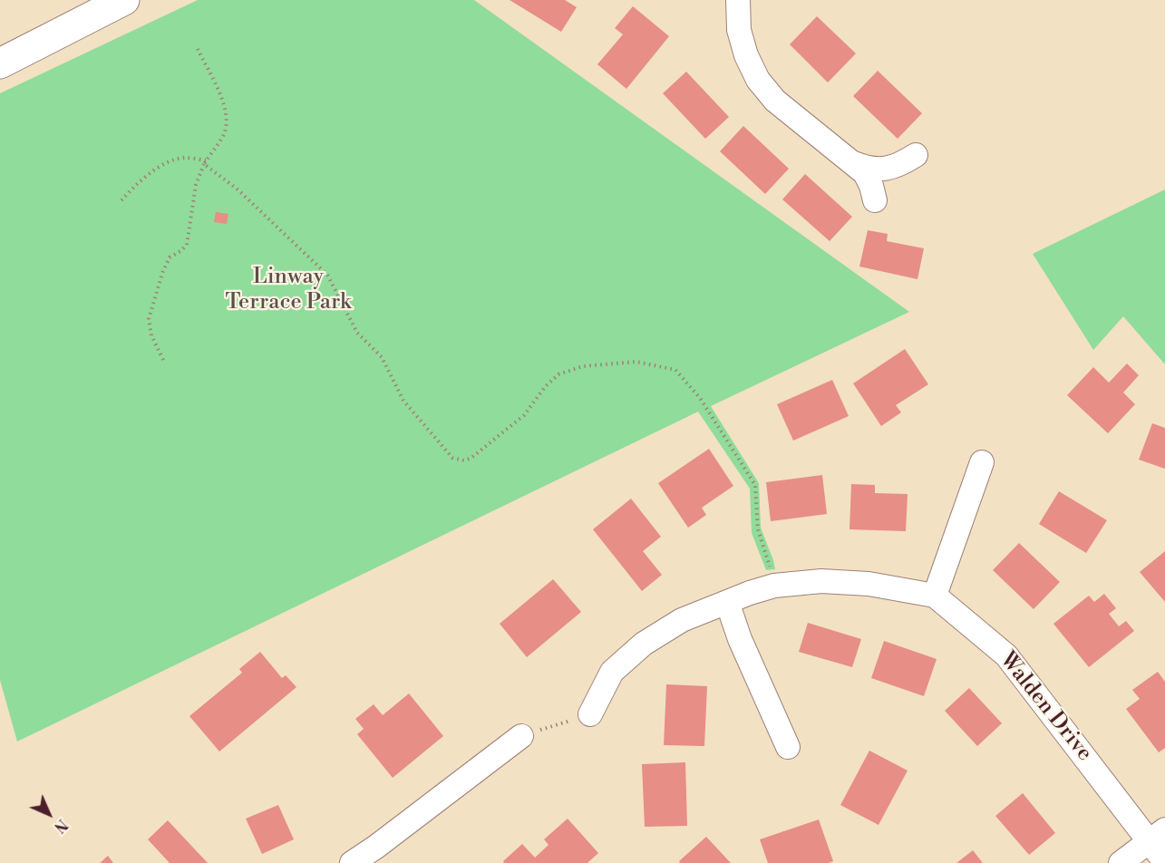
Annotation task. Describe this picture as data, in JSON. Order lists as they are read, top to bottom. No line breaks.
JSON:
{"streets":{"street":["Walden Drive"]},"parks":["Linway Terrace Park"],"north":"bottom right"}
